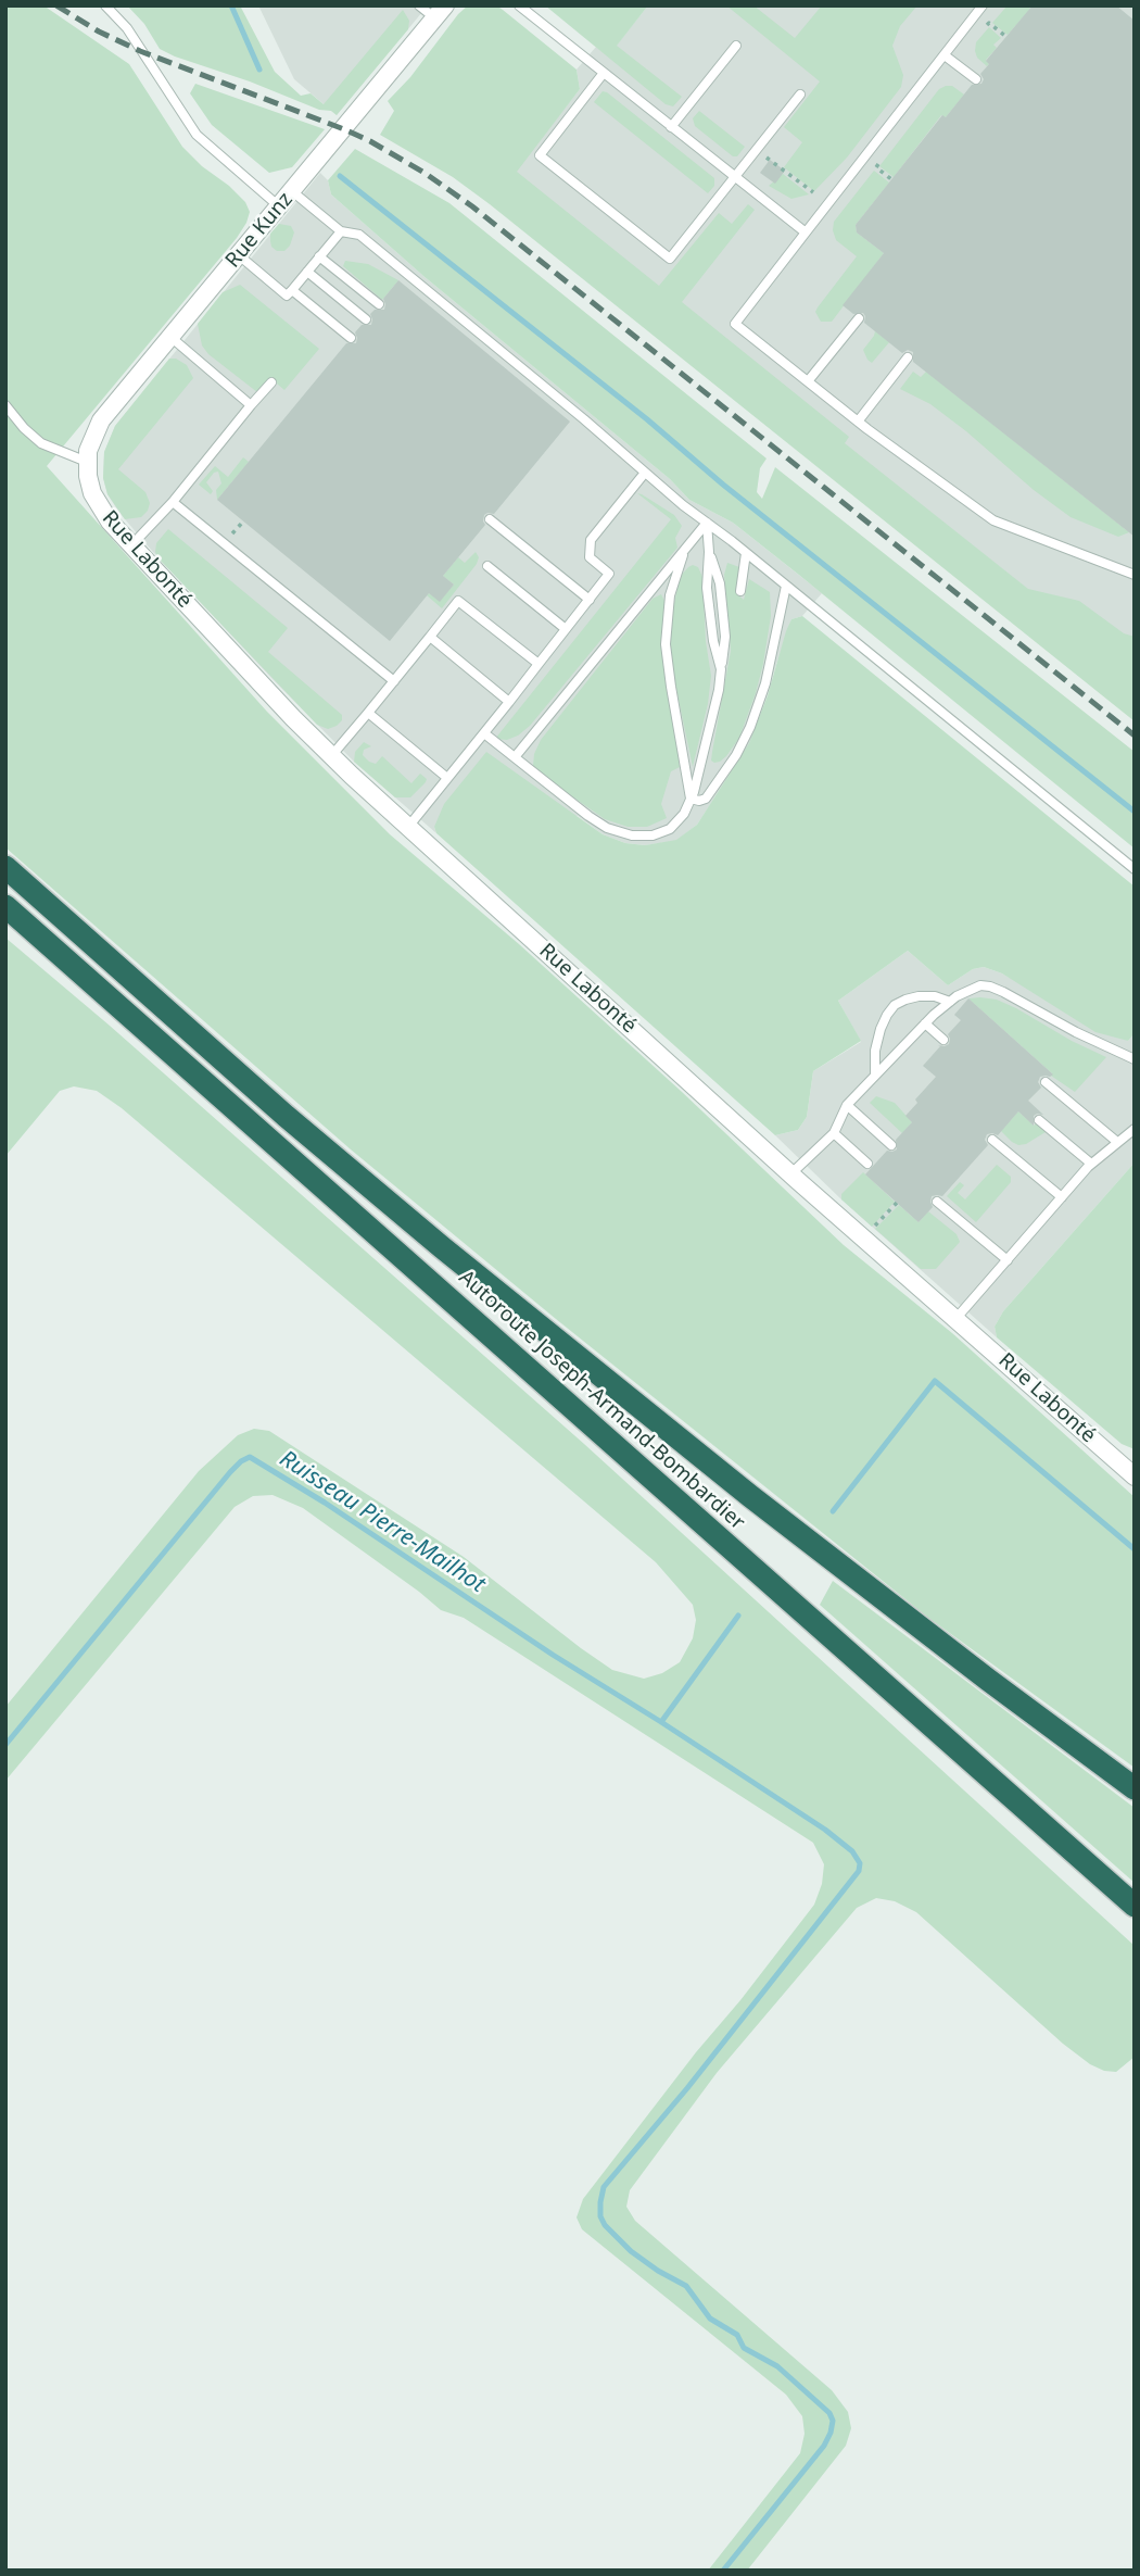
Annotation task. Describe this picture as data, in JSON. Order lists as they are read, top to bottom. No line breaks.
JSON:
{"streets":{"highway":["Autoroute Joseph-Armand-Bombardier"],"street":["Rue Kunz","Rue Labonté"]},"crossings":[["Rue Kunz","Rue Labonté"]],"water":["Ruisseau Pierre-Mailhot"]}
